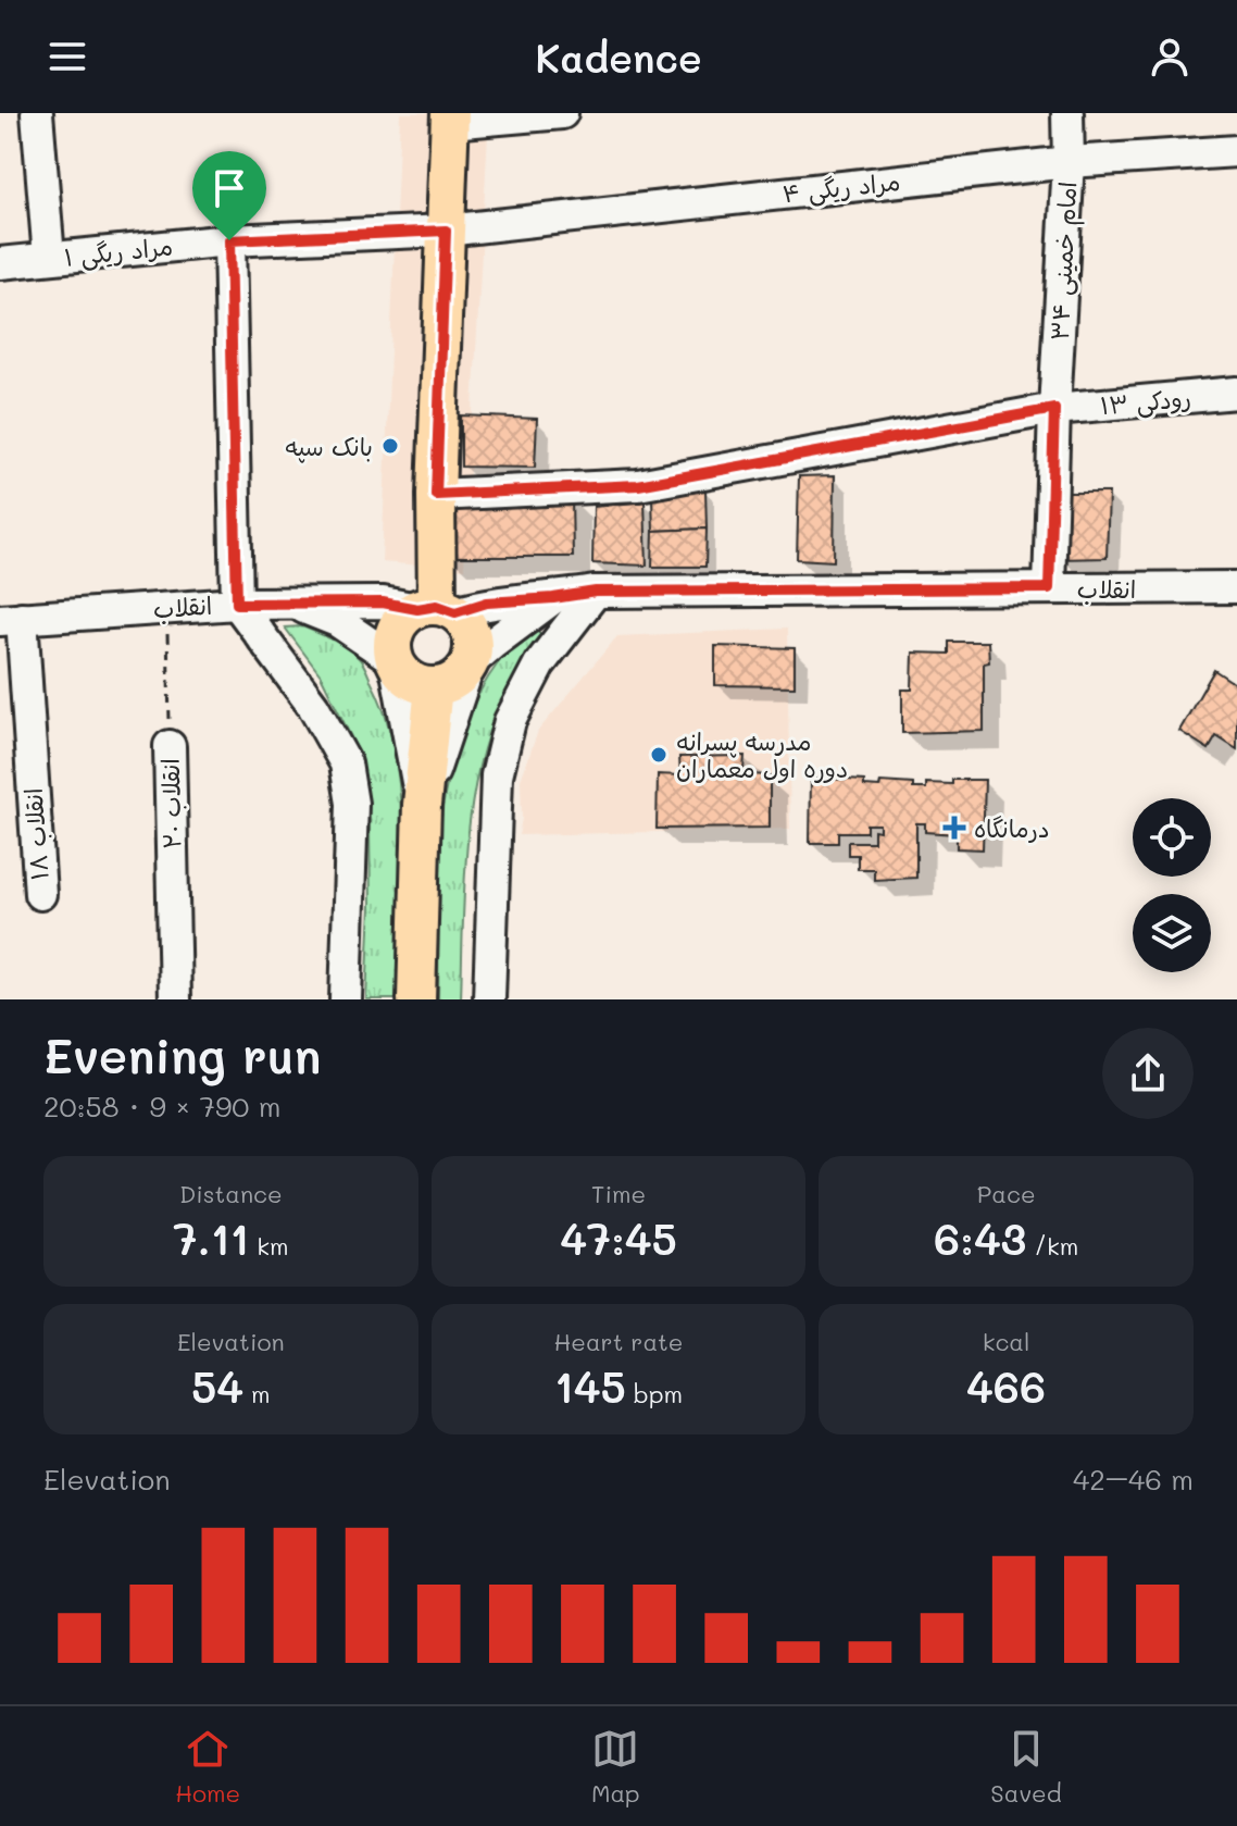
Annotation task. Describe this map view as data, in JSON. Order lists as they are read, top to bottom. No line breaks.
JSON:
{"streets":{"street":["مراد ریگی ۴","مراد ریگی ۱","امام خمینی ۳۴","رودکی ۱۳","انقلاب","انقلاب ۲۰","انقلاب ۱۸"]},"crossings":[["مراد ریگی ۴","مراد ریگی ۱"],["مراد ریگی ۴","امام خمینی ۳۴"],["امام خمینی ۳۴","رودکی ۱۳"],["امام خمینی ۳۴","انقلاب"],["انقلاب","انقلاب ۲۰"],["انقلاب","انقلاب ۱۸"]],"places":{"other":["بانک سپه","مدرسه پسرانه دوره اول معماران"],"health":["درمانگاه"]},"page":{"header":"Kadence","heading":["Evening run","20:58 · 9 × 790 m"],"stats":[["Distance","7.11 km"],["Time","47:45"],["Pace","6:43 /km"],["Elevation","54 m"],["Heart rate","145 bpm"],["kcal","466"]],"chart":["Elevation","42–46 m"],"tabs":["Home","Map","Saved"]}}
